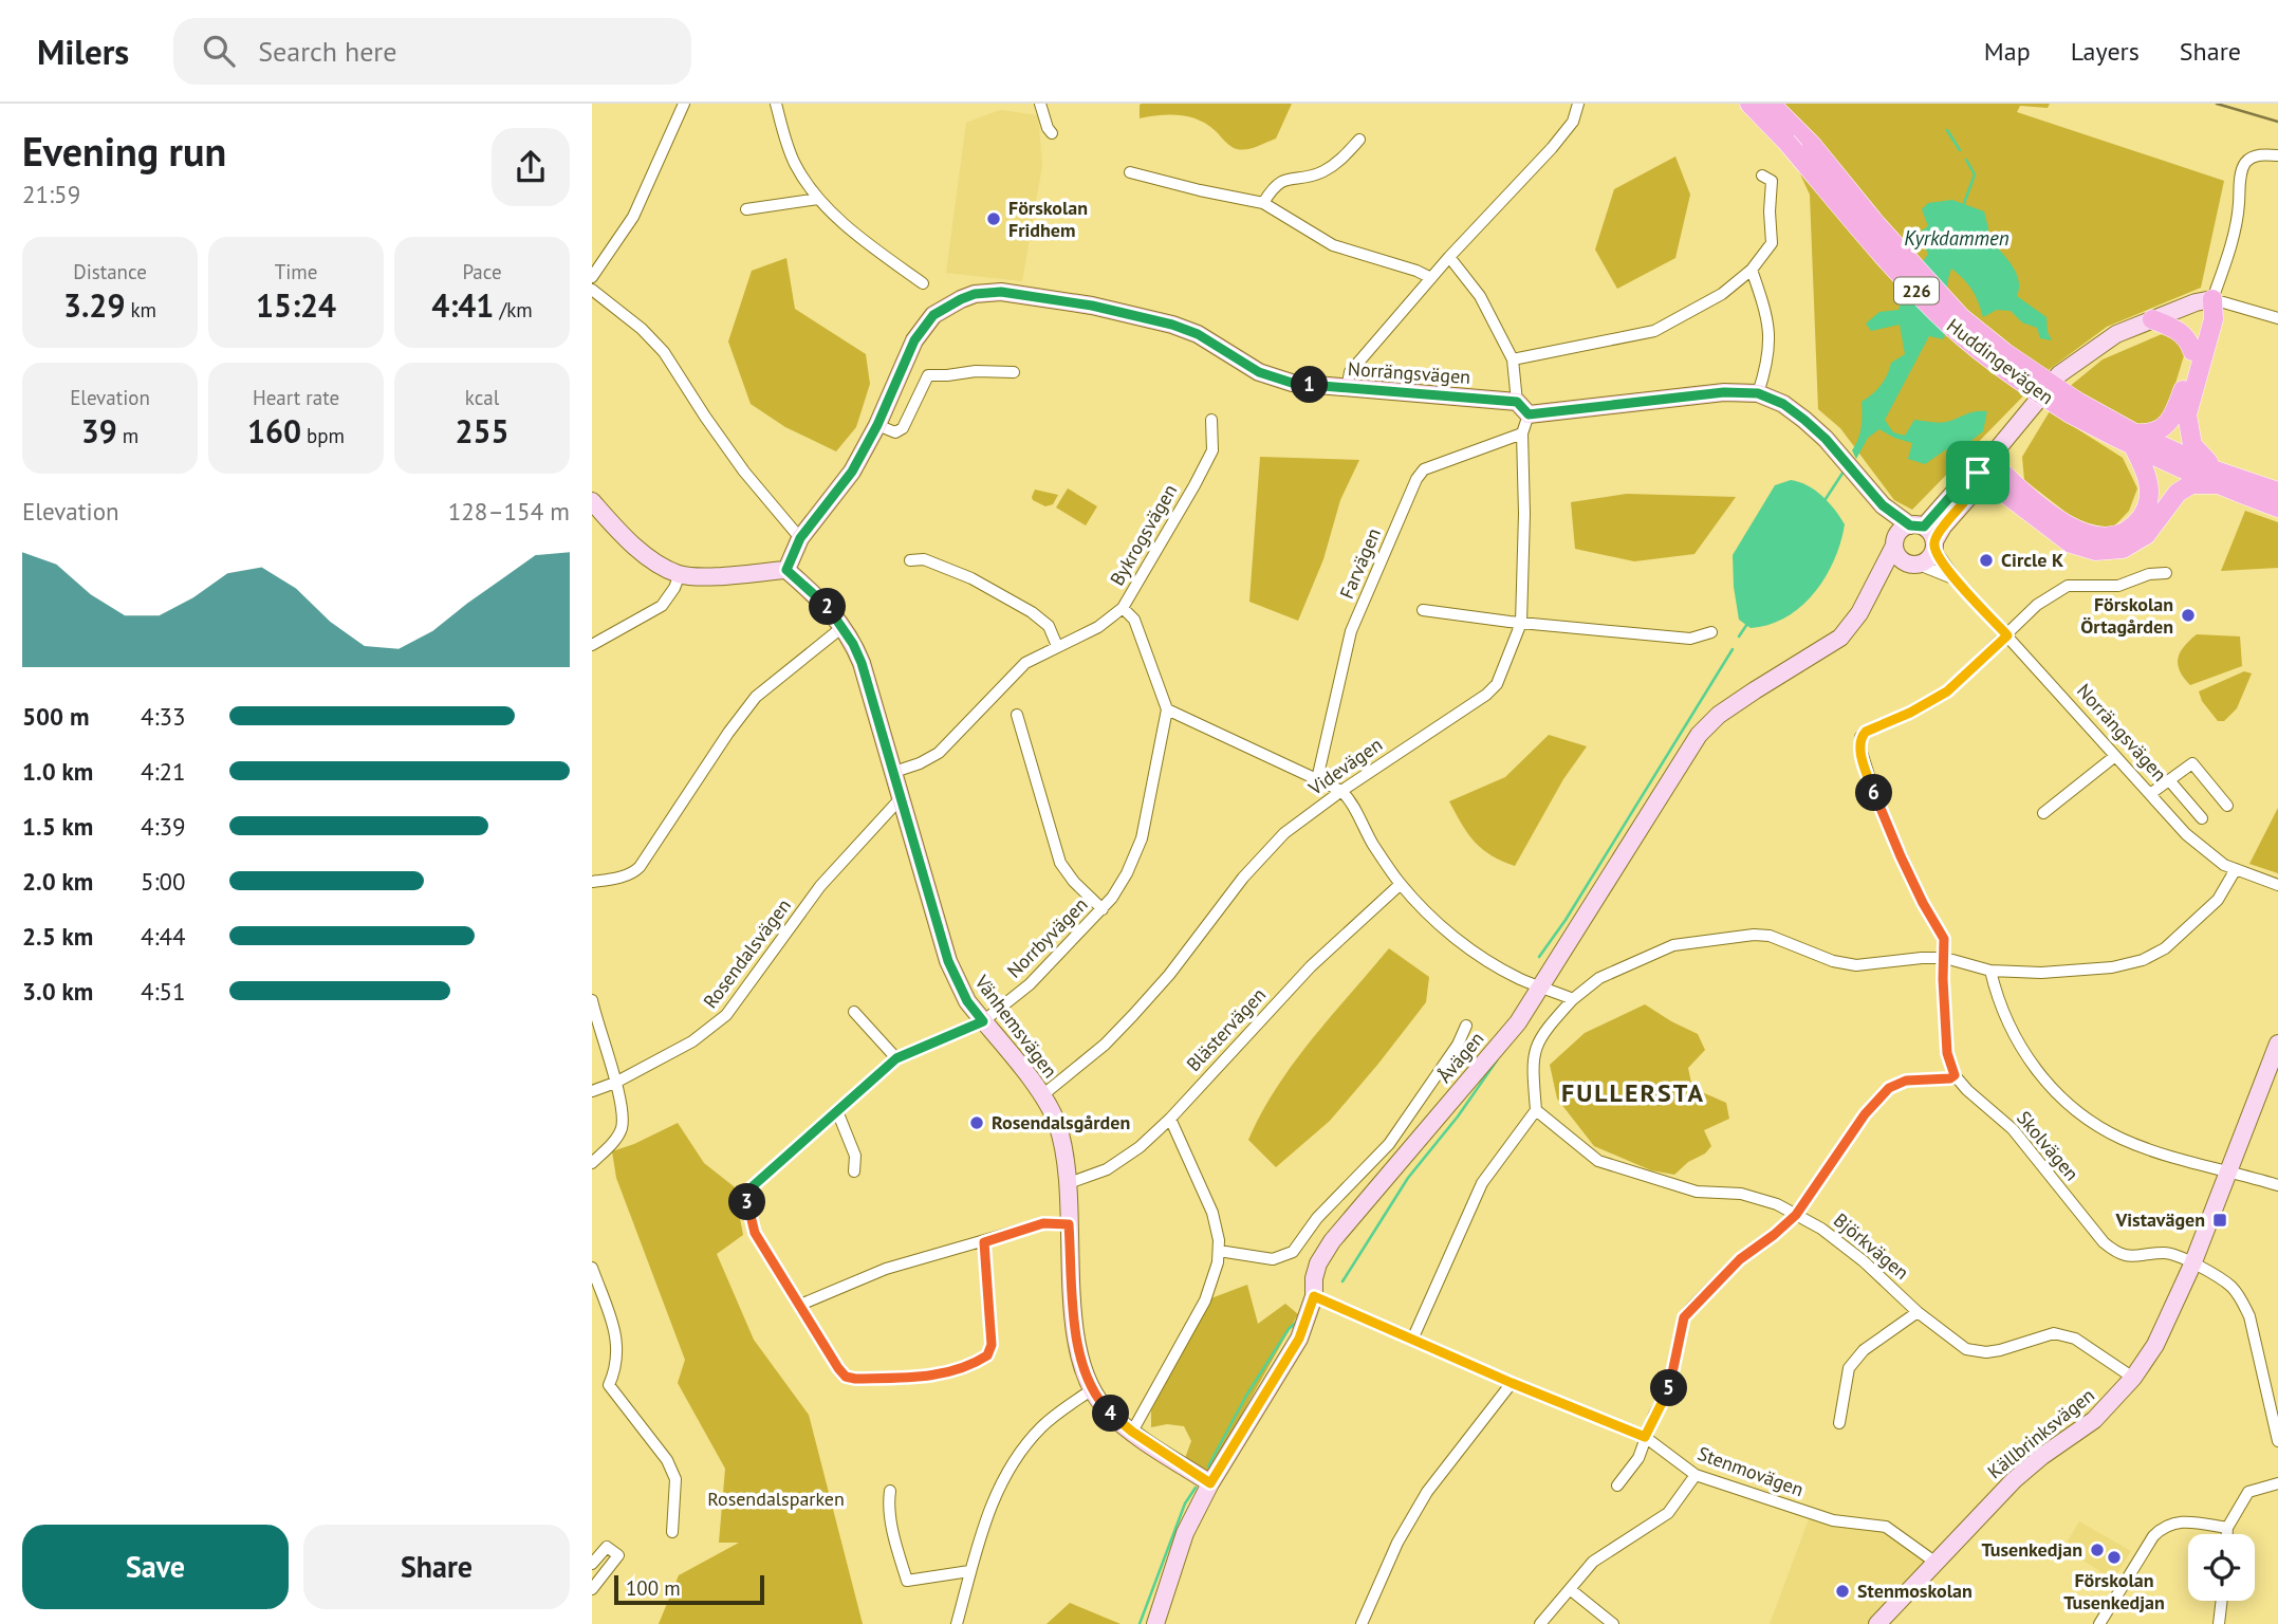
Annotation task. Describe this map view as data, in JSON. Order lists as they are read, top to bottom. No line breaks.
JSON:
{"streets":{"main road":["226","Huddingevägen"],"street":["Norrängsvägen","Bykrogsvägen","Farvägen","Videvägen","Norrbyvägen","Rosendalsvägen","Vänhemsvägen","Blästervägen","Åvägen","Skolvägen","Björkvägen","Källbrinksvägen","Stenmovägen"]},"crossings":[["Norrängsvägen","Videvägen"],["Norrängsvägen","Vänhemsvägen"],["Norrängsvägen","Åvägen"],["Bykrogsvägen","Vänhemsvägen"],["Farvägen","Videvägen"],["Videvägen","Vänhemsvägen"],["Norrbyvägen","Vänhemsvägen"],["Rosendalsvägen","Vänhemsvägen"],["Vänhemsvägen","Blästervägen"],["Vänhemsvägen","Åvägen"],["Åvägen","Stenmovägen"],["Skolvägen","Källbrinksvägen"],["Björkvägen","Källbrinksvägen"],["Källbrinksvägen","Stenmovägen"]],"districts":["FULLERSTA"],"water":["Kyrkdammen"],"parks":["Rosendalsparken"],"places":{"other":["Förskolan Fridhem","Circle K","Förskolan Örtagården","Rosendalsgården","Tusenkedjan","Förskolan Tusenkedjan","Stenmoskolan"],"transit":["Vistavägen"]},"scale_bar":"100 m","page":{"header":"Milers","search":"Search here","nav":["Map","Layers","Share"],"heading":["Evening run","21:59"],"stats":[["Distance","3.29 km"],["Time","15:24"],["Pace","4:41 /km"],["Elevation","39 m"],["Heart rate","160 bpm"],["kcal","255"]],"pins":["1","2","6","3","5","4"],"chart":["Elevation","128–154 m"],"list":[{"name":"500 m","note":"4:33"},{"name":"1.0 km","note":"4:21"},{"name":"1.5 km","note":"4:39"},{"name":"2.0 km","note":"5:00"},{"name":"2.5 km","note":"4:44"},{"name":"3.0 km","note":"4:51"}],"buttons":["Save","Share"],"scale":"100 m"}}
